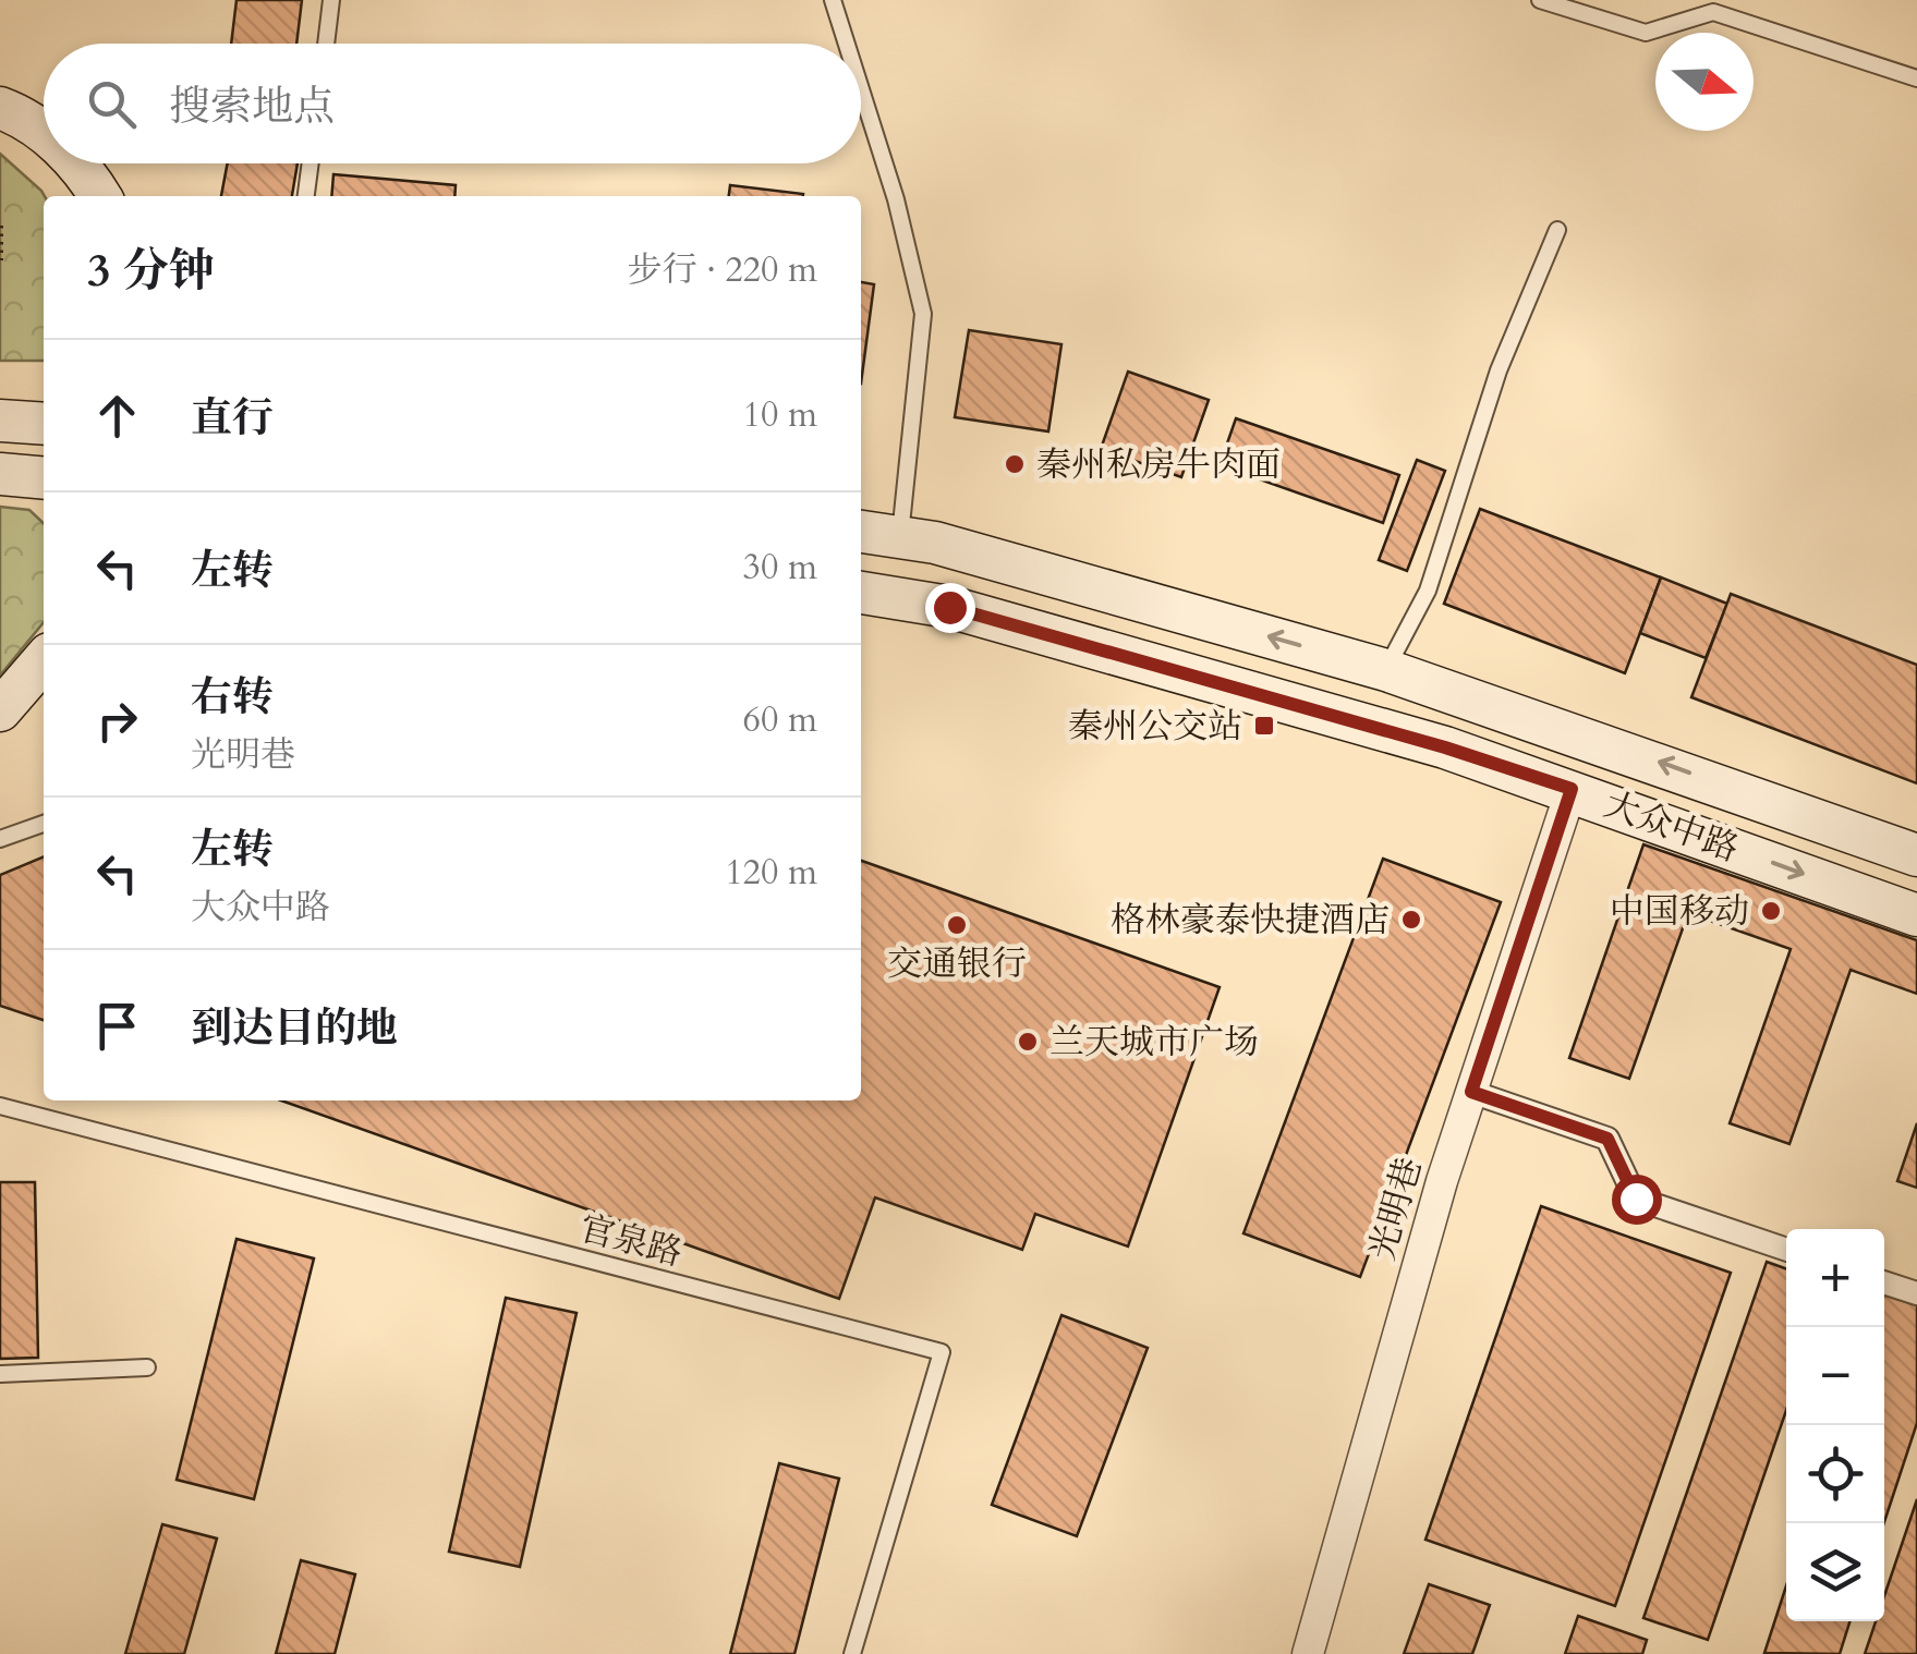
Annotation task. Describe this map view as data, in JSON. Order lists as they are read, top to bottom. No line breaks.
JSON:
{"streets":{"main road":["大众中路"],"street":["光明巷"],"lane":["官泉路"]},"crossings":[["大众中路","光明巷"]],"places":{"other":["秦州私房牛肉面","中国移动","格林豪泰快捷酒店","交通银行","兰天城市广场"],"transit":["秦州公交站"]},"north":"right","page":{"search":"搜索地点","heading":["3 分钟","步行 · 220 m"],"list":[["直行","10 m"],["左转","30 m"],["右转","光明巷","60 m"],["左转","大众中路","120 m"],"到达目的地"],"map_buttons":["+","−"]}}
